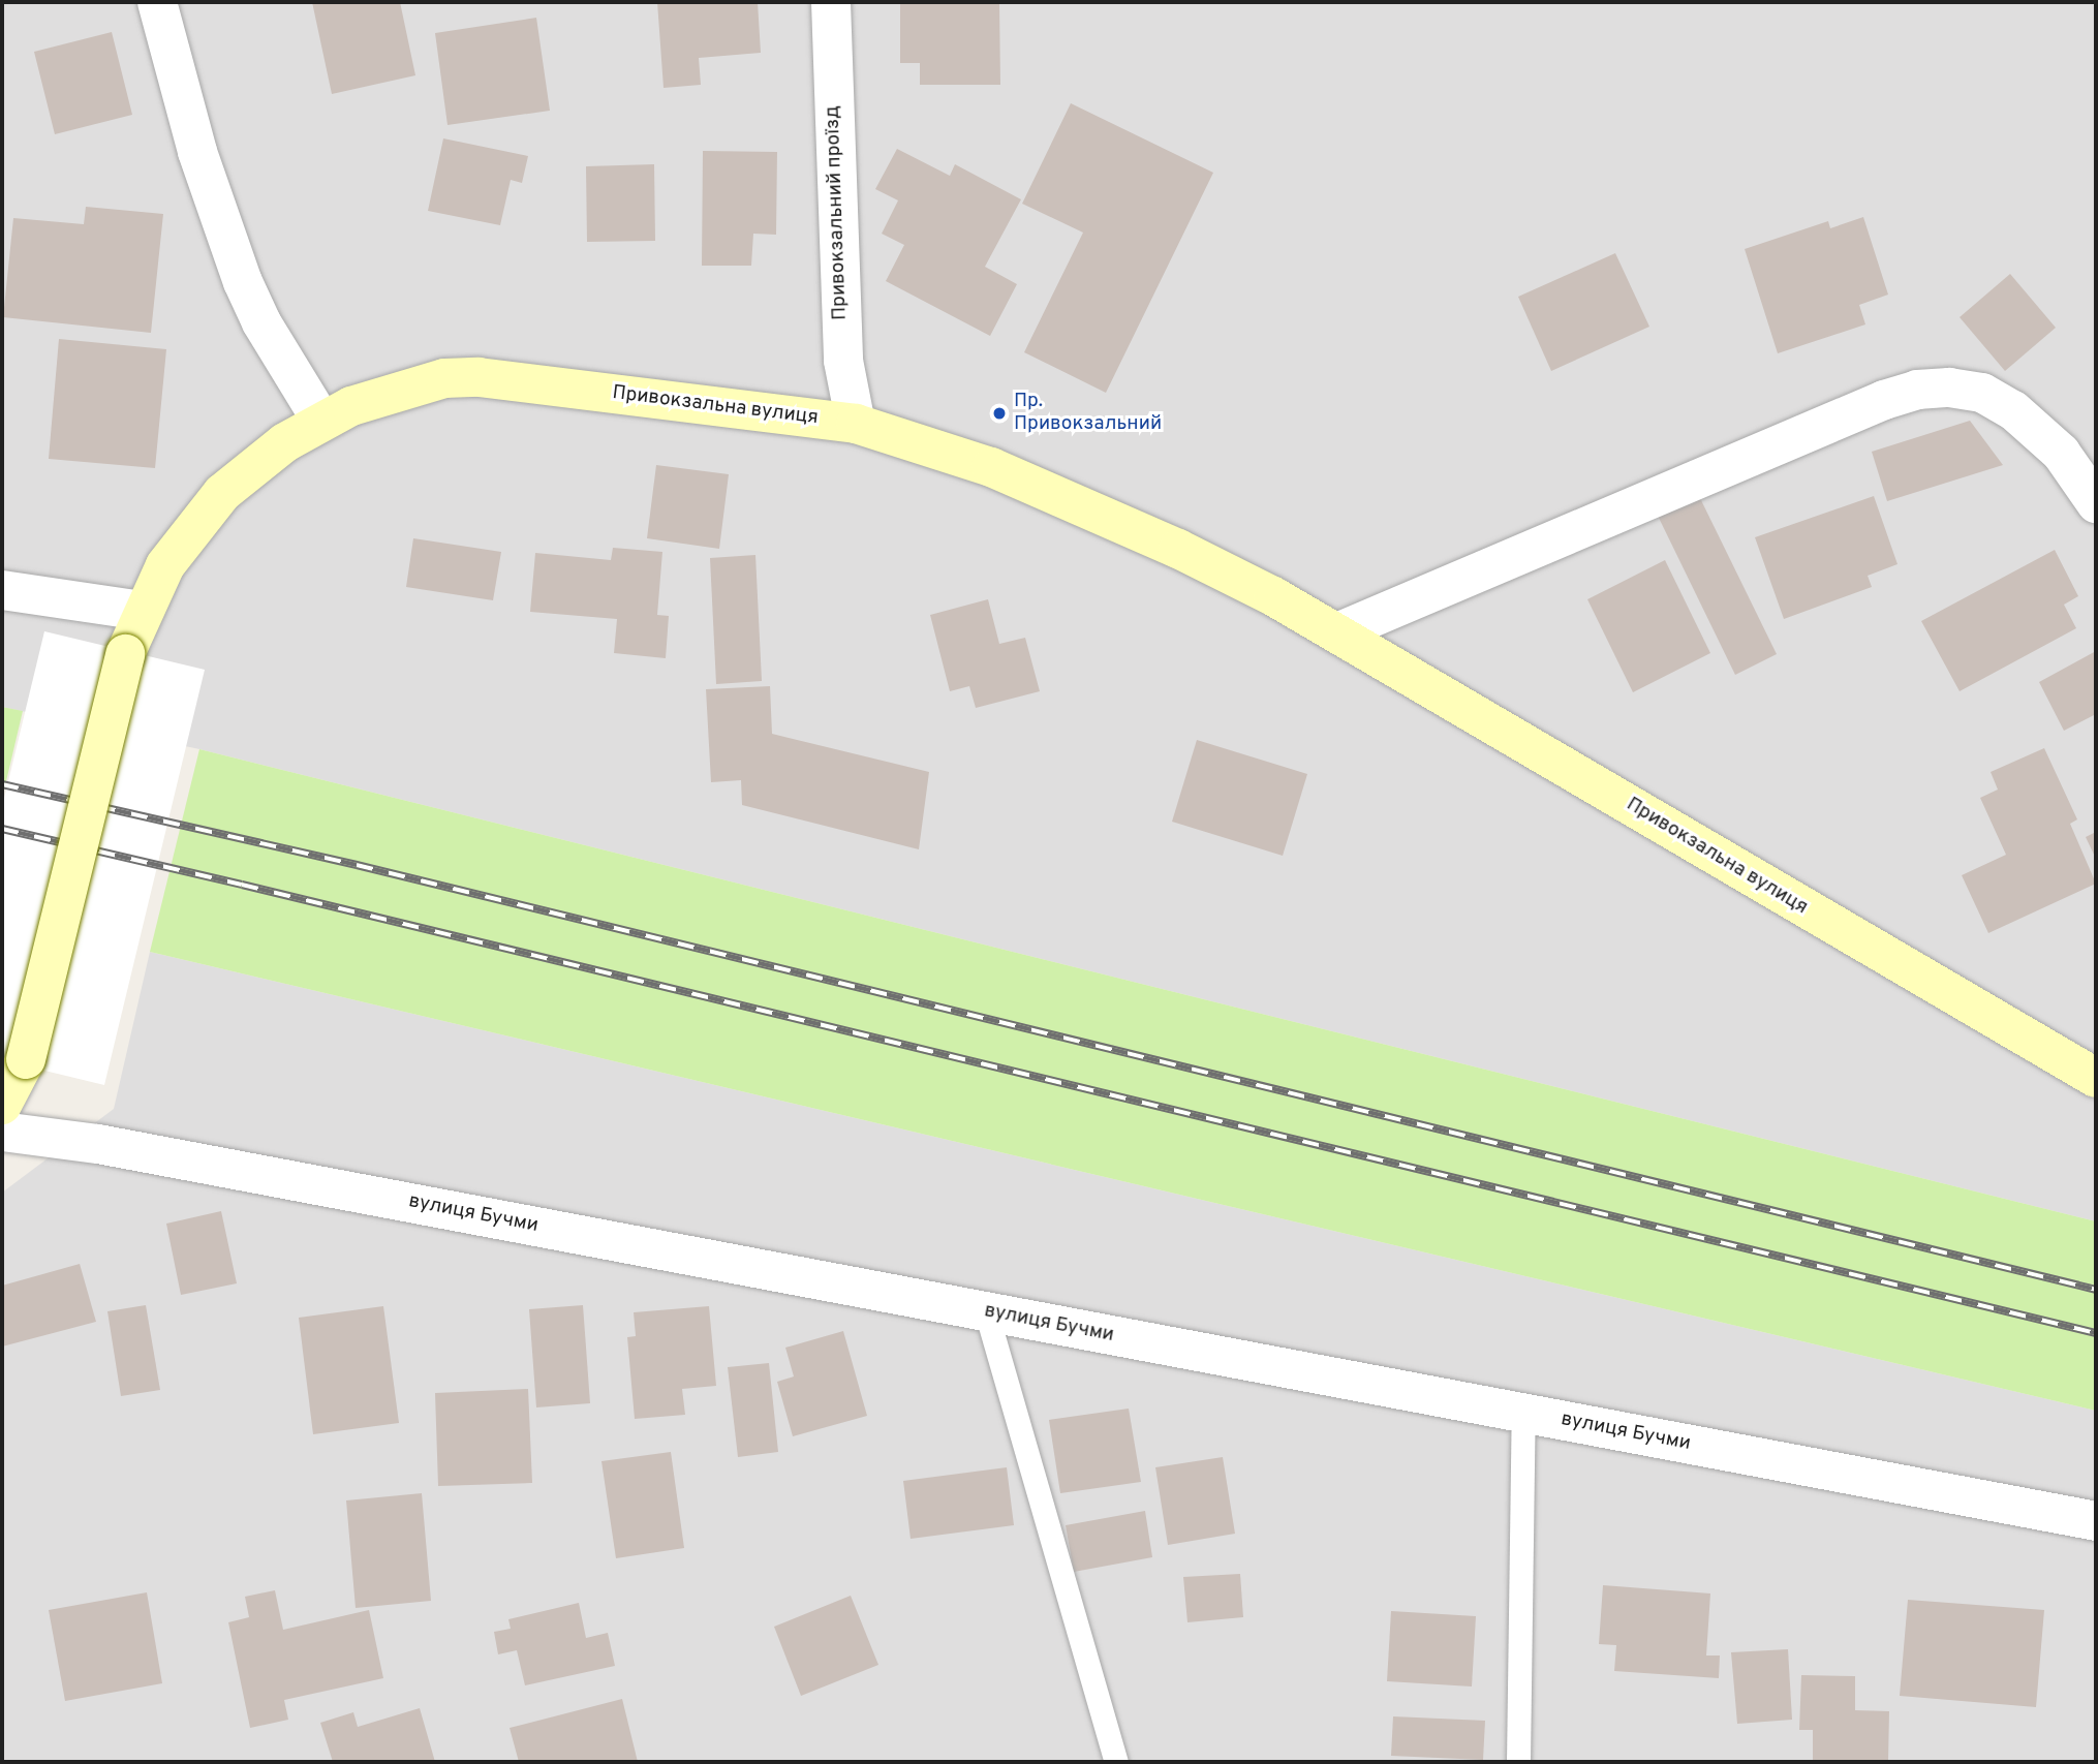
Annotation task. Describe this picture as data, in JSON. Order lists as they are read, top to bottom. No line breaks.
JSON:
{"streets":{"street":["Привокзальний проїзд","Привокзальна вулиця","вулиця Бучми"]},"crossings":[["Привокзальний проїзд","Привокзальна вулиця"]],"places":["Пр. Привокзальний"]}
